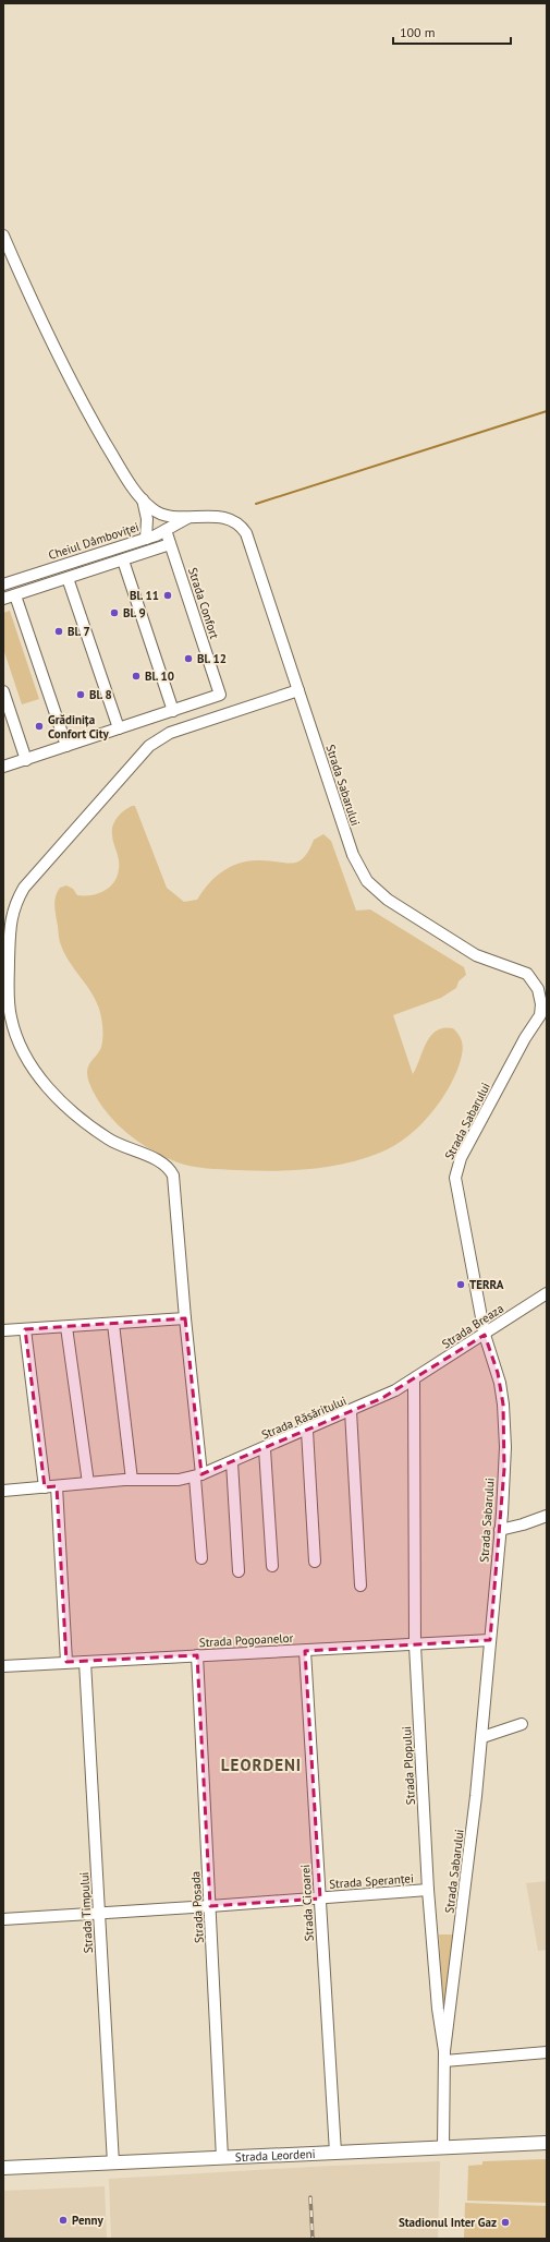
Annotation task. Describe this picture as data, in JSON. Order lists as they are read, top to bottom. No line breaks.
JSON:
{"streets":{"main road":["Strada Leordeni"],"street":["Cheiul Dâmboviței","Strada Confort","Strada Sabarului","Strada Breaza","Strada Răsăritului","Strada Pogoanelor","Strada Plopului","Strada Speranței","Strada Cicoarei","Strada Posada","Strada Timpului"]},"crossings":[["Cheiul Dâmboviței","Strada Sabarului"],["Strada Sabarului","Strada Breaza"],["Strada Sabarului","Strada Pogoanelor"],["Strada Sabarului","Strada Plopului"],["Strada Breaza","Strada Răsăritului"],["Strada Breaza","Strada Plopului"],["Strada Răsăritului","Strada Plopului"],["Strada Pogoanelor","Strada Plopului"],["Strada Pogoanelor","Strada Cicoarei"],["Strada Pogoanelor","Strada Posada"],["Strada Pogoanelor","Strada Timpului"],["Strada Plopului","Strada Speranței"],["Strada Plopului","Strada Leordeni"],["Strada Speranței","Strada Cicoarei"],["Strada Speranței","Strada Posada"],["Strada Speranței","Strada Timpului"],["Strada Cicoarei","Strada Leordeni"],["Strada Posada","Strada Leordeni"],["Strada Timpului","Strada Leordeni"]],"districts":["LEORDENI"],"places":["Bl. 11","Bl. 9","Bl. 7","Bl. 12","Bl. 10","Bl. 8","Grădinița Confort City","TERRA","Penny","Stadionul Inter Gaz"],"scale_bar":"100 m"}
